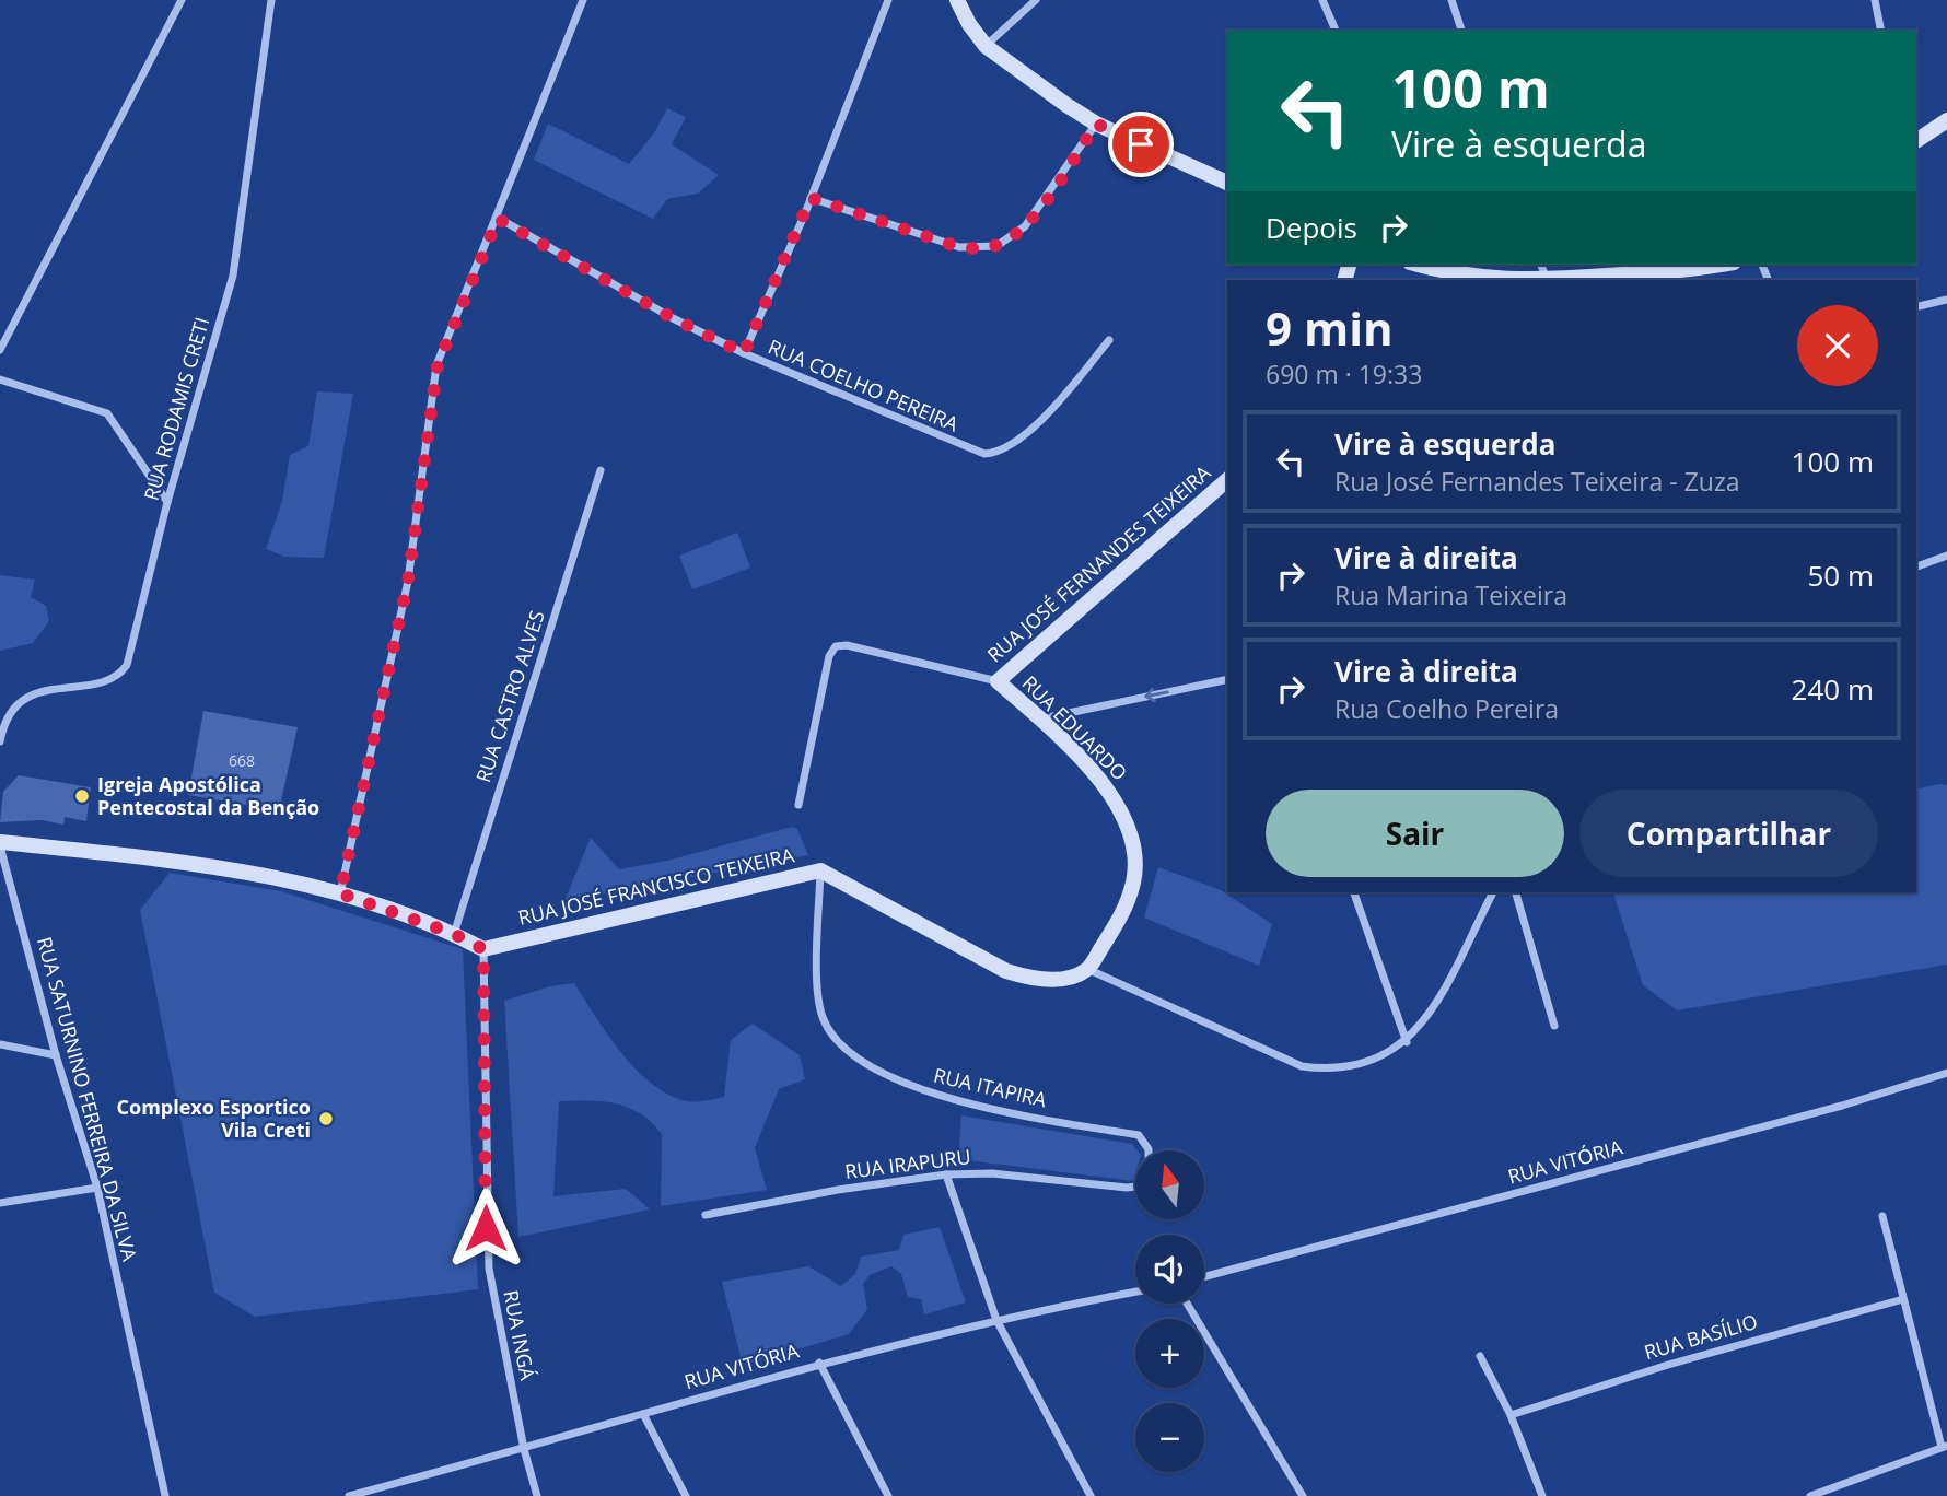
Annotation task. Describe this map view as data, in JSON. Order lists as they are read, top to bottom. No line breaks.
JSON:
{"streets":{"street":["RUA COELHO PEREIRA","RUA RODAMIS CRETI","RUA JOSÉ FERNANDES TEIXEIRA","RUA CASTRO ALVES","RUA EDUARDO","RUA JOSÉ FRANCISCO TEIXEIRA","RUA ITAPIRA","RUA SATURNINO FERREIRA DA SILVA","RUA VITÓRIA","RUA IRAPURU","RUA INGÁ","RUA BASÍLIO"]},"crossings":[["RUA JOSÉ FERNANDES TEIXEIRA","RUA EDUARDO"],["RUA EDUARDO","RUA JOSÉ FRANCISCO TEIXEIRA"],["RUA JOSÉ FRANCISCO TEIXEIRA","RUA ITAPIRA"],["RUA JOSÉ FRANCISCO TEIXEIRA","RUA INGÁ"],["RUA ITAPIRA","RUA IRAPURU"],["RUA VITÓRIA","RUA INGÁ"]],"places":["Igreja Apostólica Pentecostal da Benção","Complexo Esportico Vila Creti"],"house_numbers":["668"],"north":"top","page":{"turn":["100 m","Vire à esquerda"],"then":"Depois","heading":["9 min","690 m · 19:33"],"list":[{"name":"Vire à esquerda","note":"Rua José Fernandes Teixeira - Zuza","value":"100 m"},{"name":"Vire à direita","note":"Rua Marina Teixeira","value":"50 m"},{"name":"Vire à direita","note":"Rua Coelho Pereira","value":"240 m"}],"buttons":["Sair","Compartilhar"],"map_buttons":["+","−"]}}
